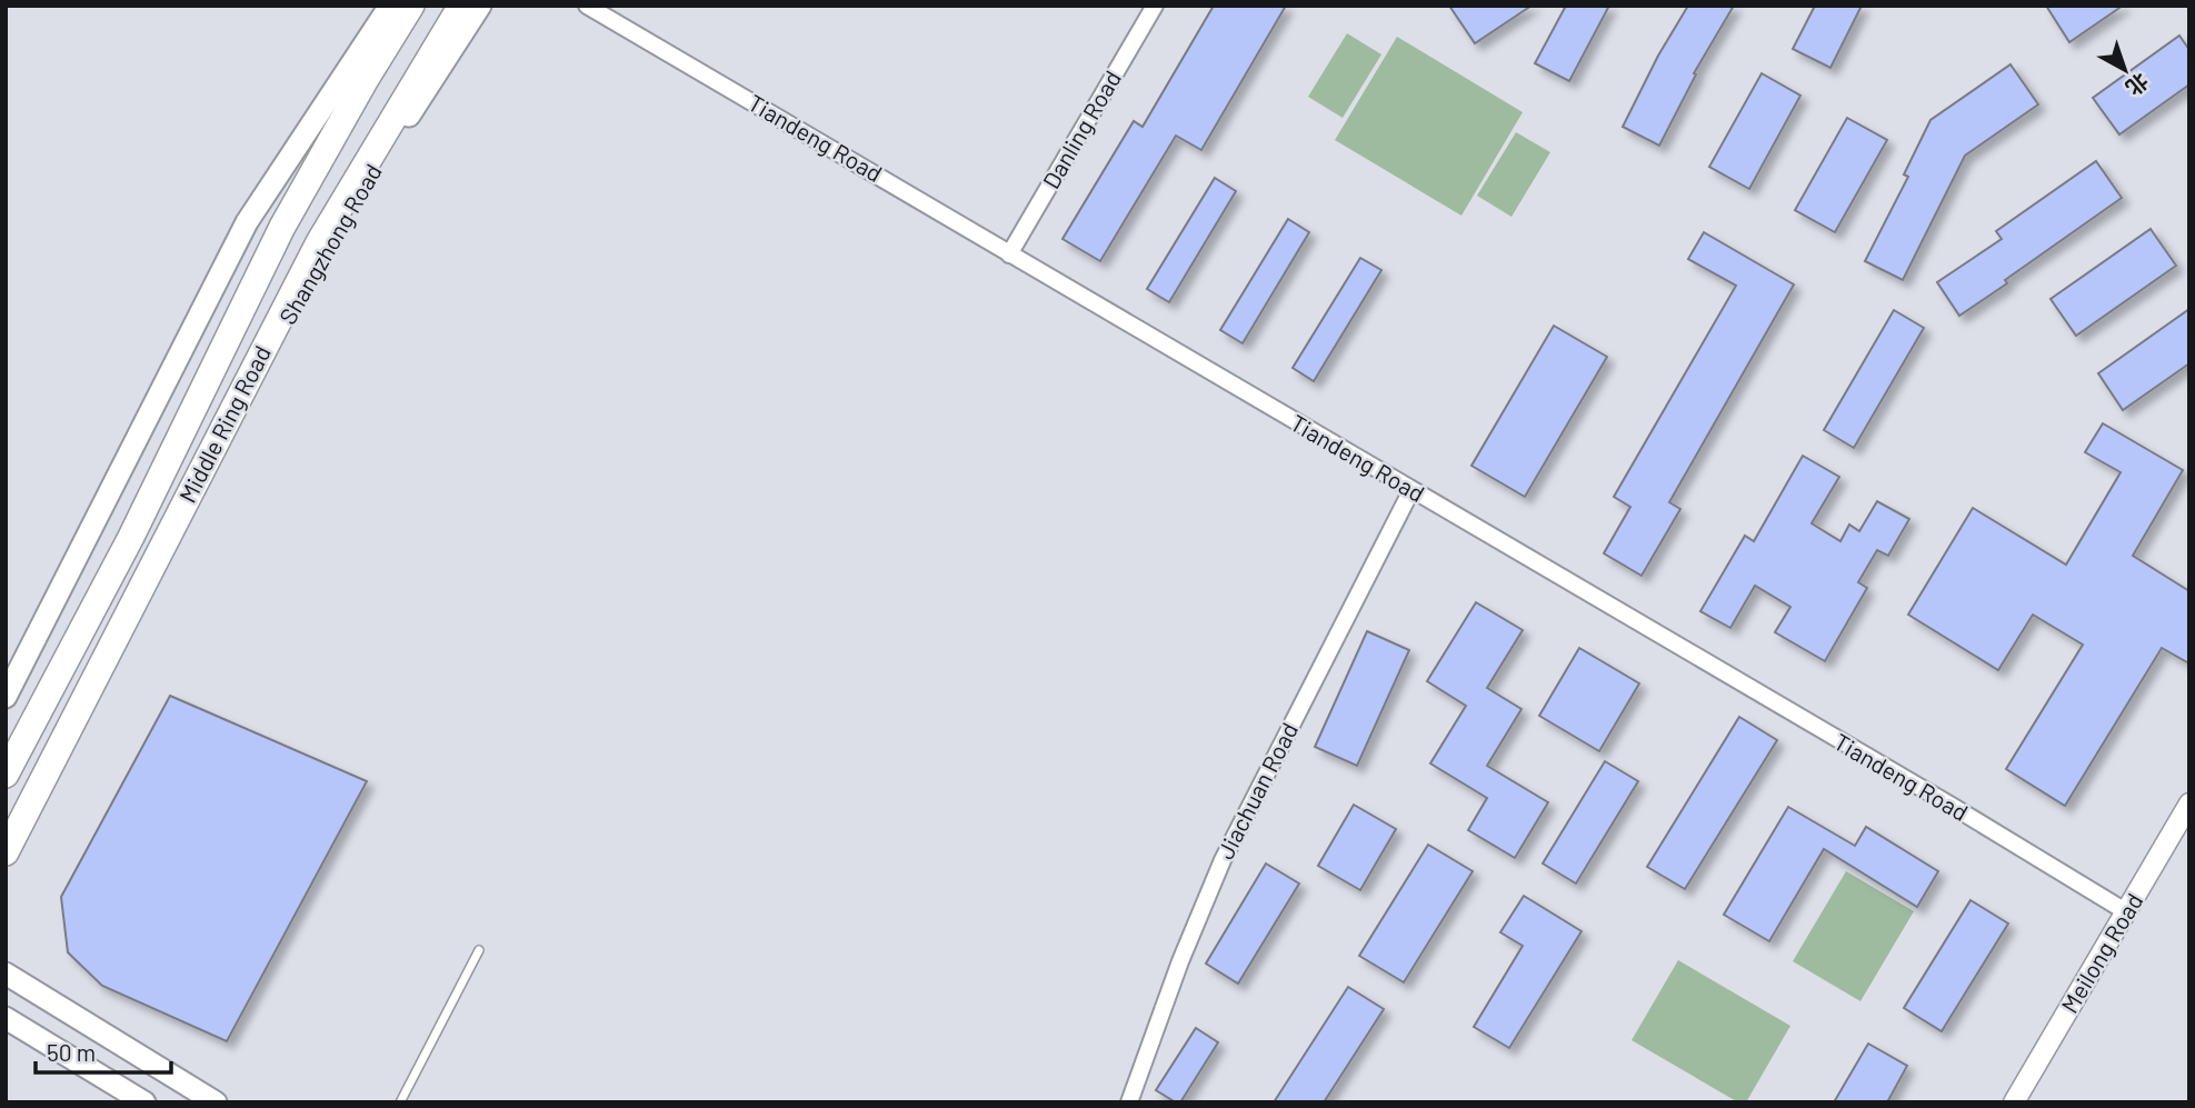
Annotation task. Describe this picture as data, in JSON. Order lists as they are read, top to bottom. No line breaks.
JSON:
{"streets":{"highway":["Middle Ring Road"],"main road":["Shangzhong Road"],"street":["Danling Road","Tiandeng Road","Jiachuan Road","Meilong Road"]},"crossings":[["Danling Road","Tiandeng Road"],["Tiandeng Road","Jiachuan Road"],["Tiandeng Road","Meilong Road"]],"scale_bar":"50 m","north":"bottom right"}
